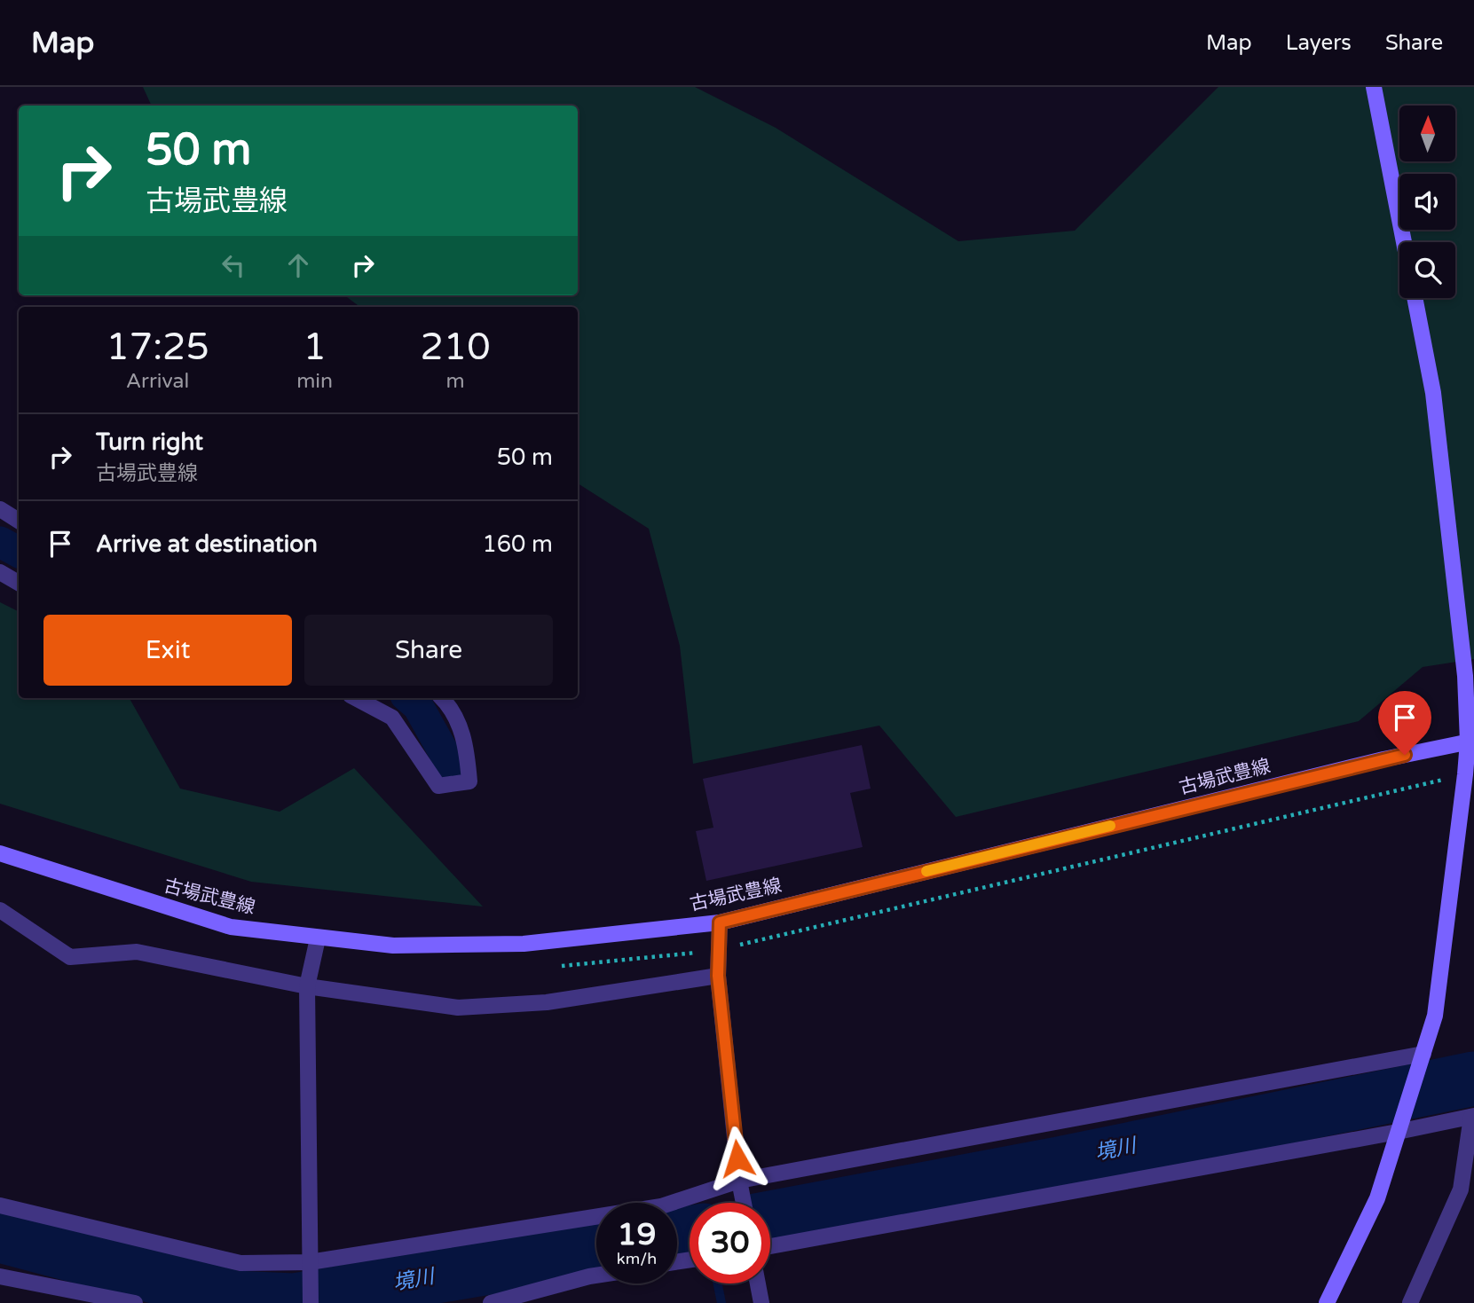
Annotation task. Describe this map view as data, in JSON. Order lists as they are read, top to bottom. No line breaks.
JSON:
{"streets":{"main road":["古場武豊線"]},"water":["境川"],"north":"top","page":{"header":"Map","nav":["Map","Layers","Share"],"turn":["50 m","古場武豊線"],"eta":["17:25","Arrival","1","min","210","m"],"list":[{"name":"Turn right","note":"古場武豊線","value":"50 m"},{"name":"Arrive at destination","value":"160 m"}],"buttons":["Exit","Share"],"speed":"19 km/h","limit":"30"}}
